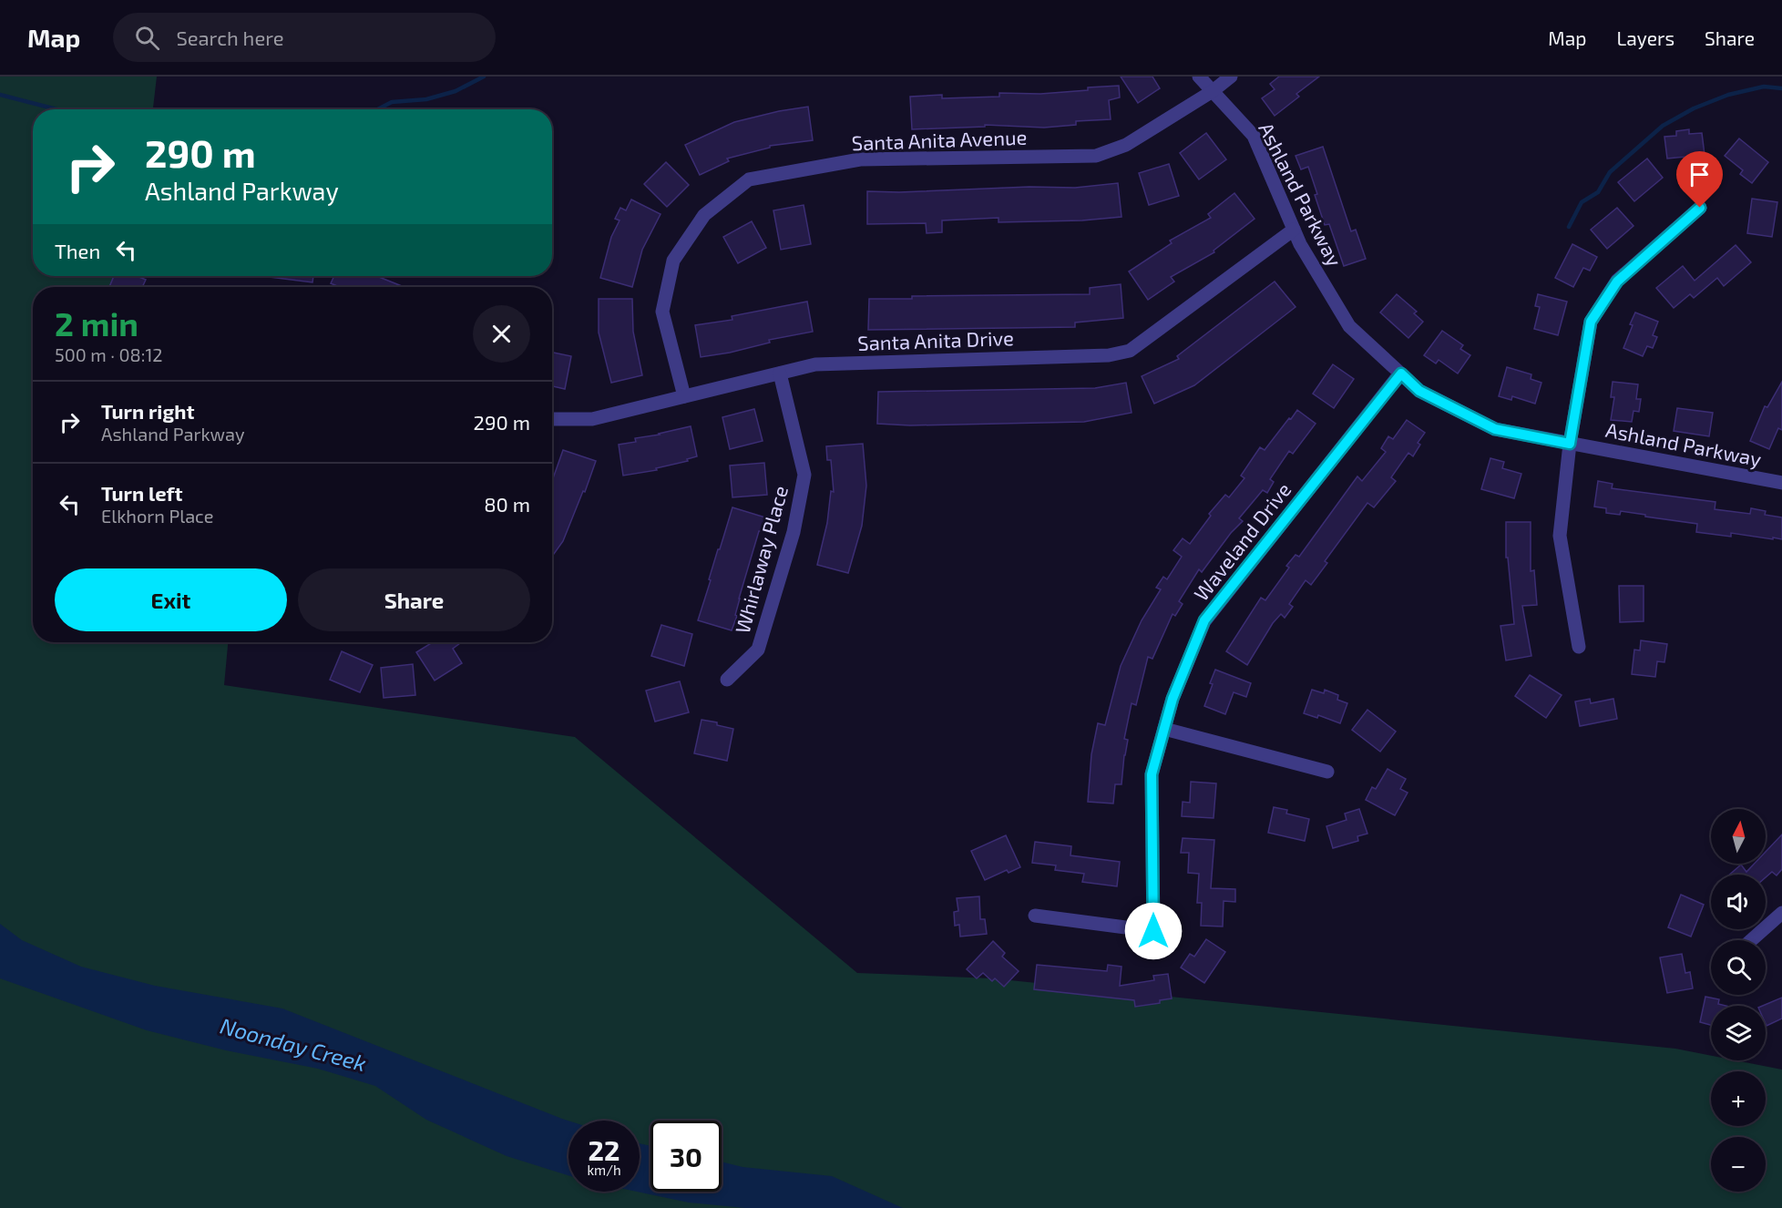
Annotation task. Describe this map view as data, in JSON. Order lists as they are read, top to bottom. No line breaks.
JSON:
{"streets":{"street":["Santa Anita Avenue","Ashland Parkway","Santa Anita Drive","Waveland Drive","Whirlaway Place"]},"crossings":[["Santa Anita Avenue","Ashland Parkway"],["Santa Anita Avenue","Santa Anita Drive"],["Ashland Parkway","Santa Anita Drive"],["Ashland Parkway","Waveland Drive"],["Santa Anita Drive","Whirlaway Place"]],"water":["Noonday Creek"],"north":"top","page":{"header":"Map","search":"Search here","nav":["Map","Layers","Share"],"turn":["290 m","Ashland Parkway"],"then":"Then","heading":["2 min","500 m · 08:12"],"list":[{"name":"Turn right","note":"Ashland Parkway","value":"290 m"},{"name":"Turn left","note":"Elkhorn Place","value":"80 m"}],"buttons":["Exit","Share"],"map_buttons":["+","−"],"speed":"22 km/h","limit":"30"}}
